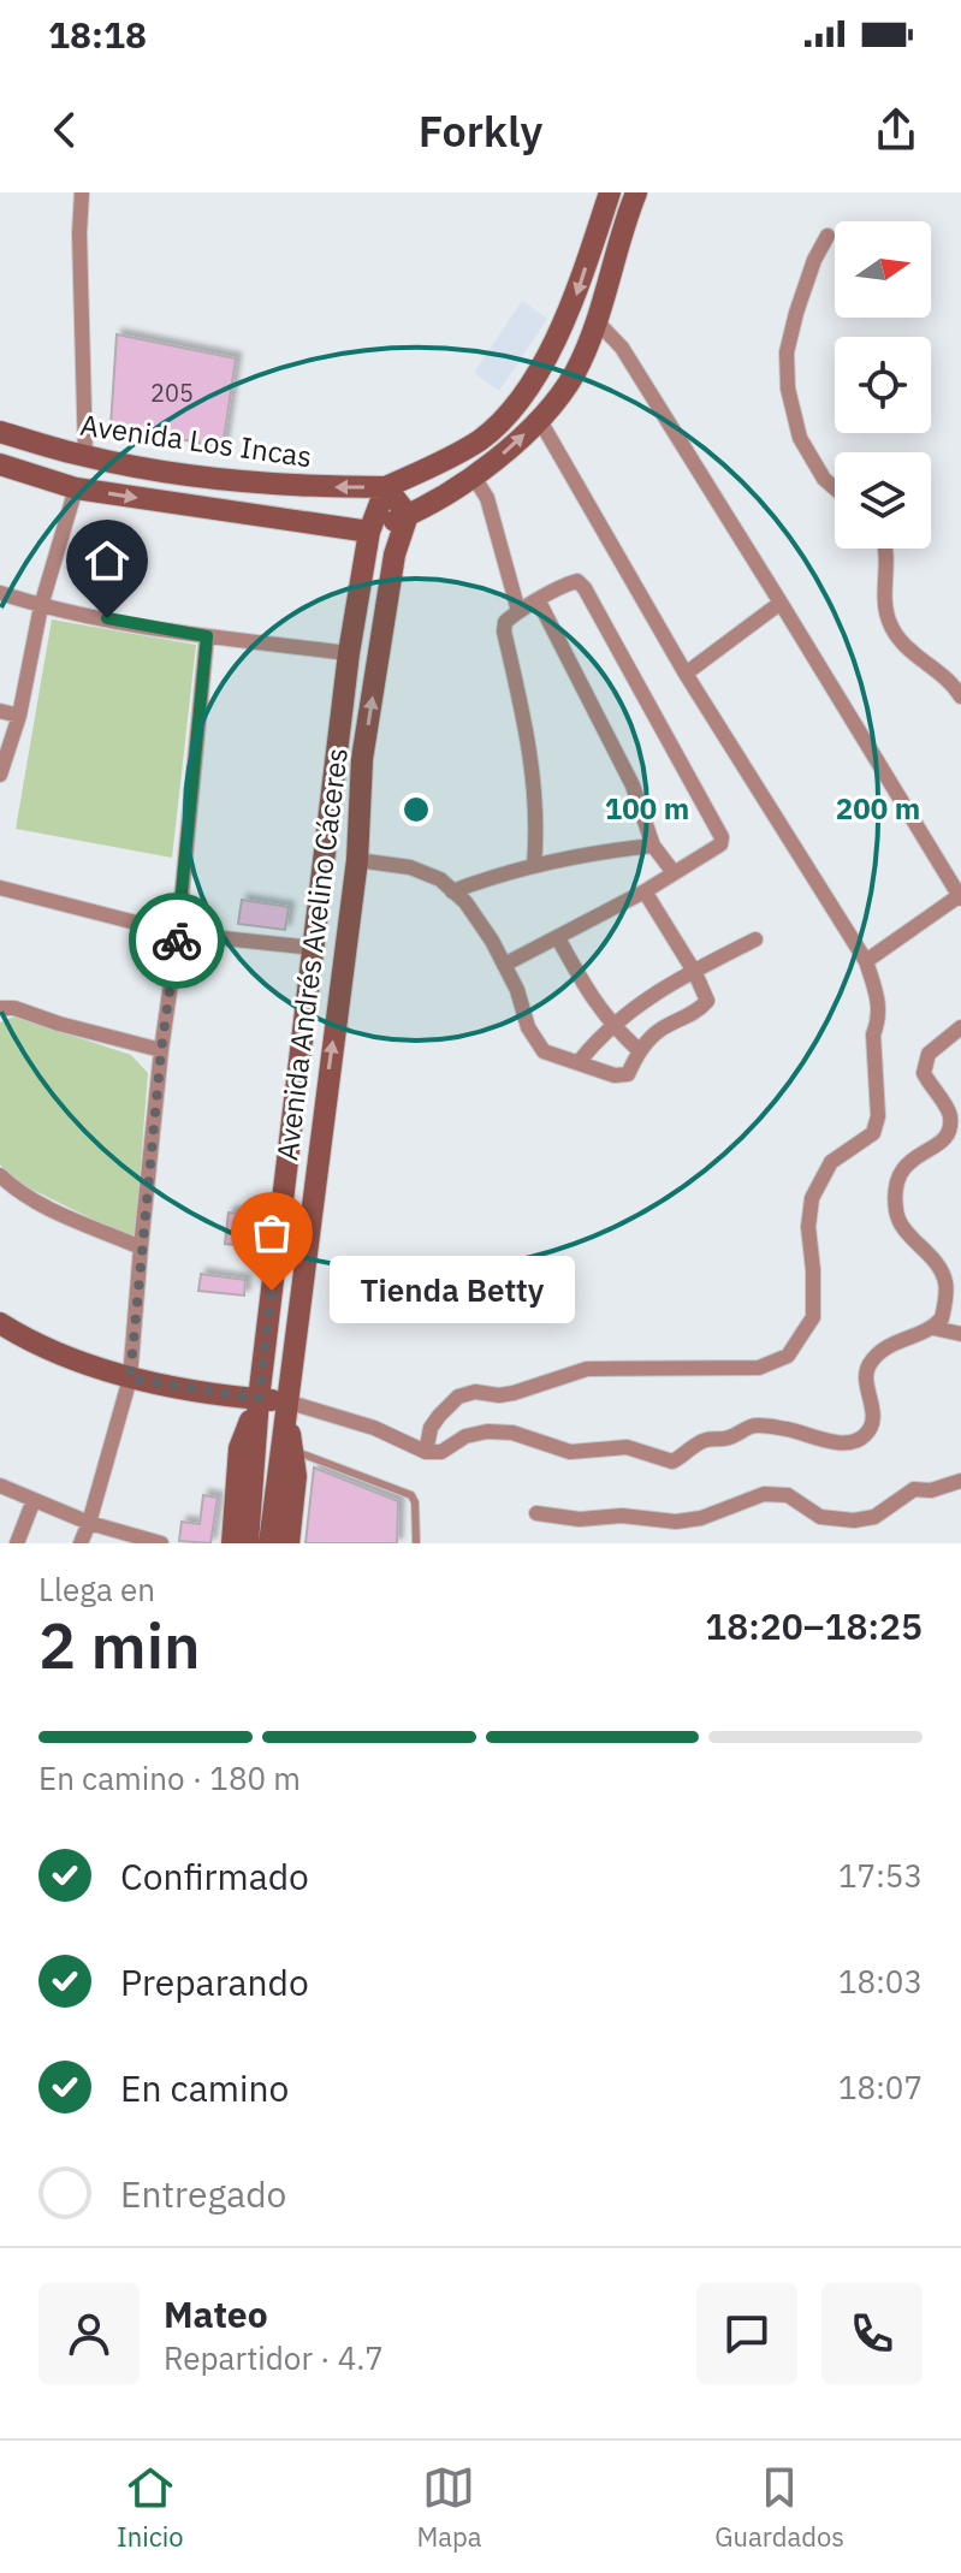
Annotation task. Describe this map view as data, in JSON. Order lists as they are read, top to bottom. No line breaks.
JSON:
{"streets":{"main road":["Avenida Los Incas","Avenida Andrés Avelino Cáceres"]},"crossings":[["Avenida Los Incas","Avenida Andrés Avelino Cáceres"]],"places":["Tienda Betty"],"house_numbers":["205"],"north":"right","page":{"status":"18:18","header":"Forkly","bubble":"Tienda Betty","heading":["2 min","Llega en","18:20–18:25"],"panel":["Mateo","Repartidor · 4.7"],"bar":"En camino · 180 m","list":[["Confirmado","17:53"],["Preparando","18:03"],["En camino","18:07"],"Entregado"],"tabs":["Inicio","Mapa","Guardados"]},"rings":["100 m","200 m"]}
